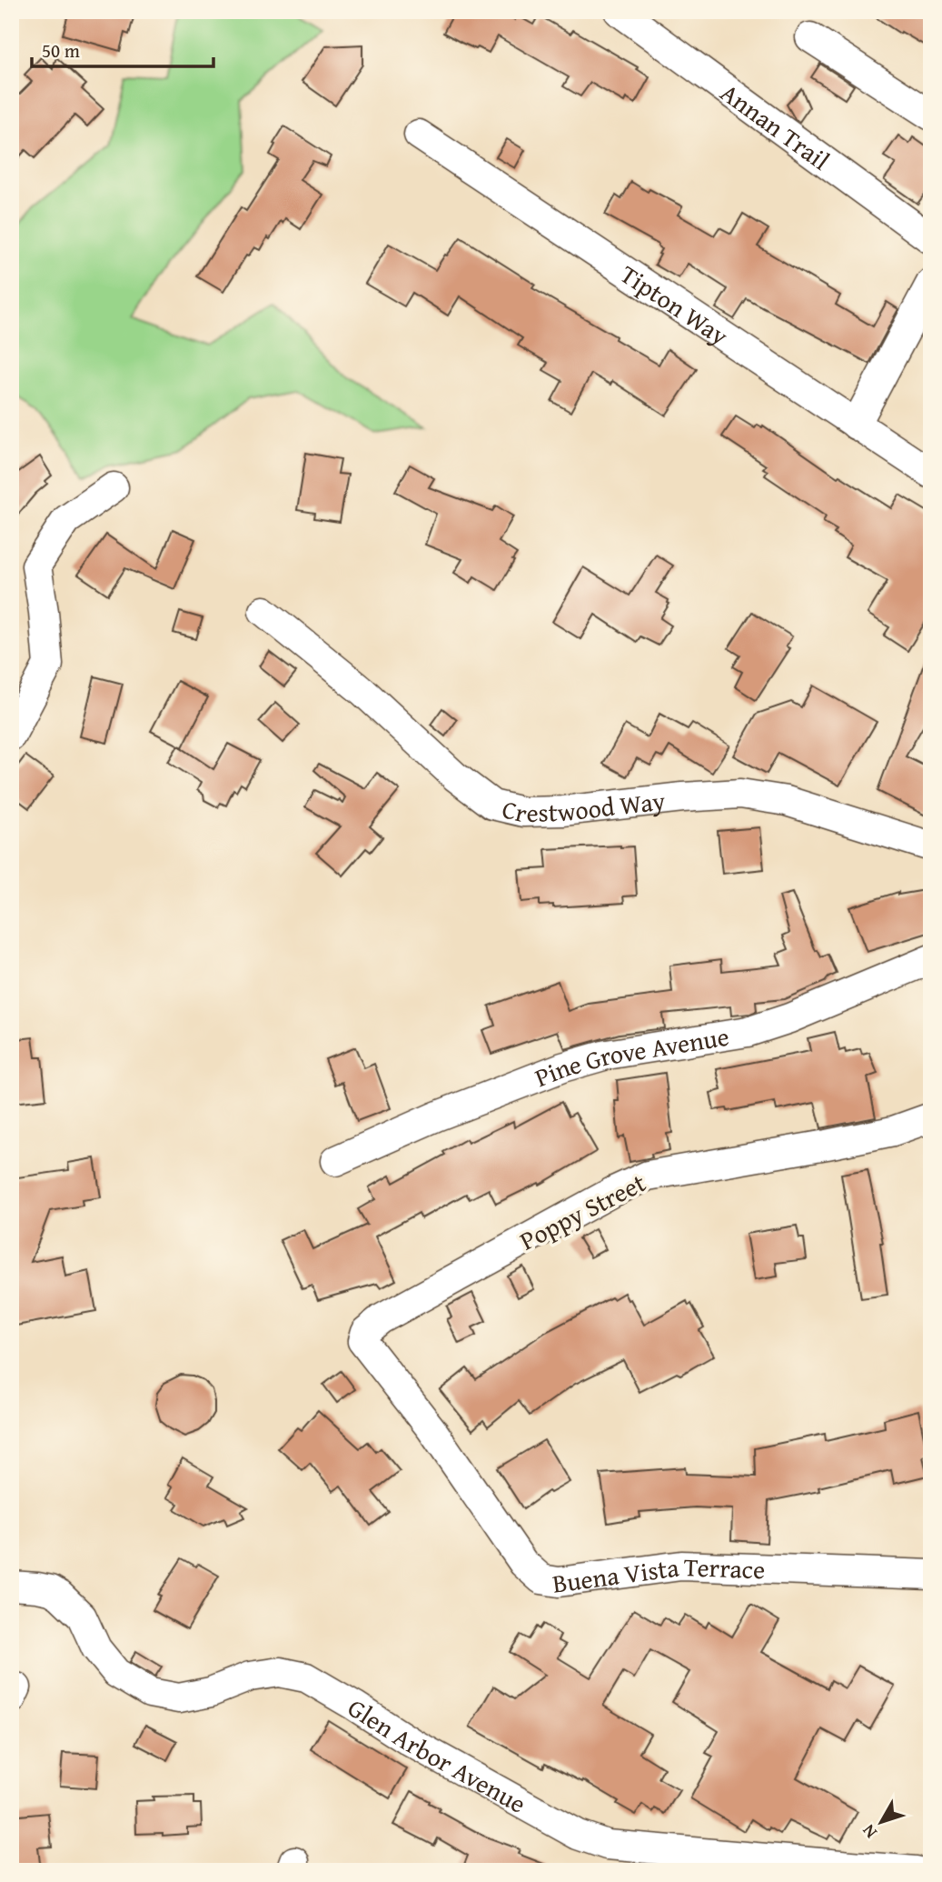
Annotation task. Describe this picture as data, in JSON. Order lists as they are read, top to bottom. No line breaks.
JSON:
{"streets":{"street":["Annan Trail","Tipton Way","Crestwood Way","Pine Grove Avenue","Poppy Street","Buena Vista Terrace","Glen Arbor Avenue"]},"crossings":[["Poppy Street","Buena Vista Terrace"]],"scale_bar":"50 m","north":"bottom left"}
